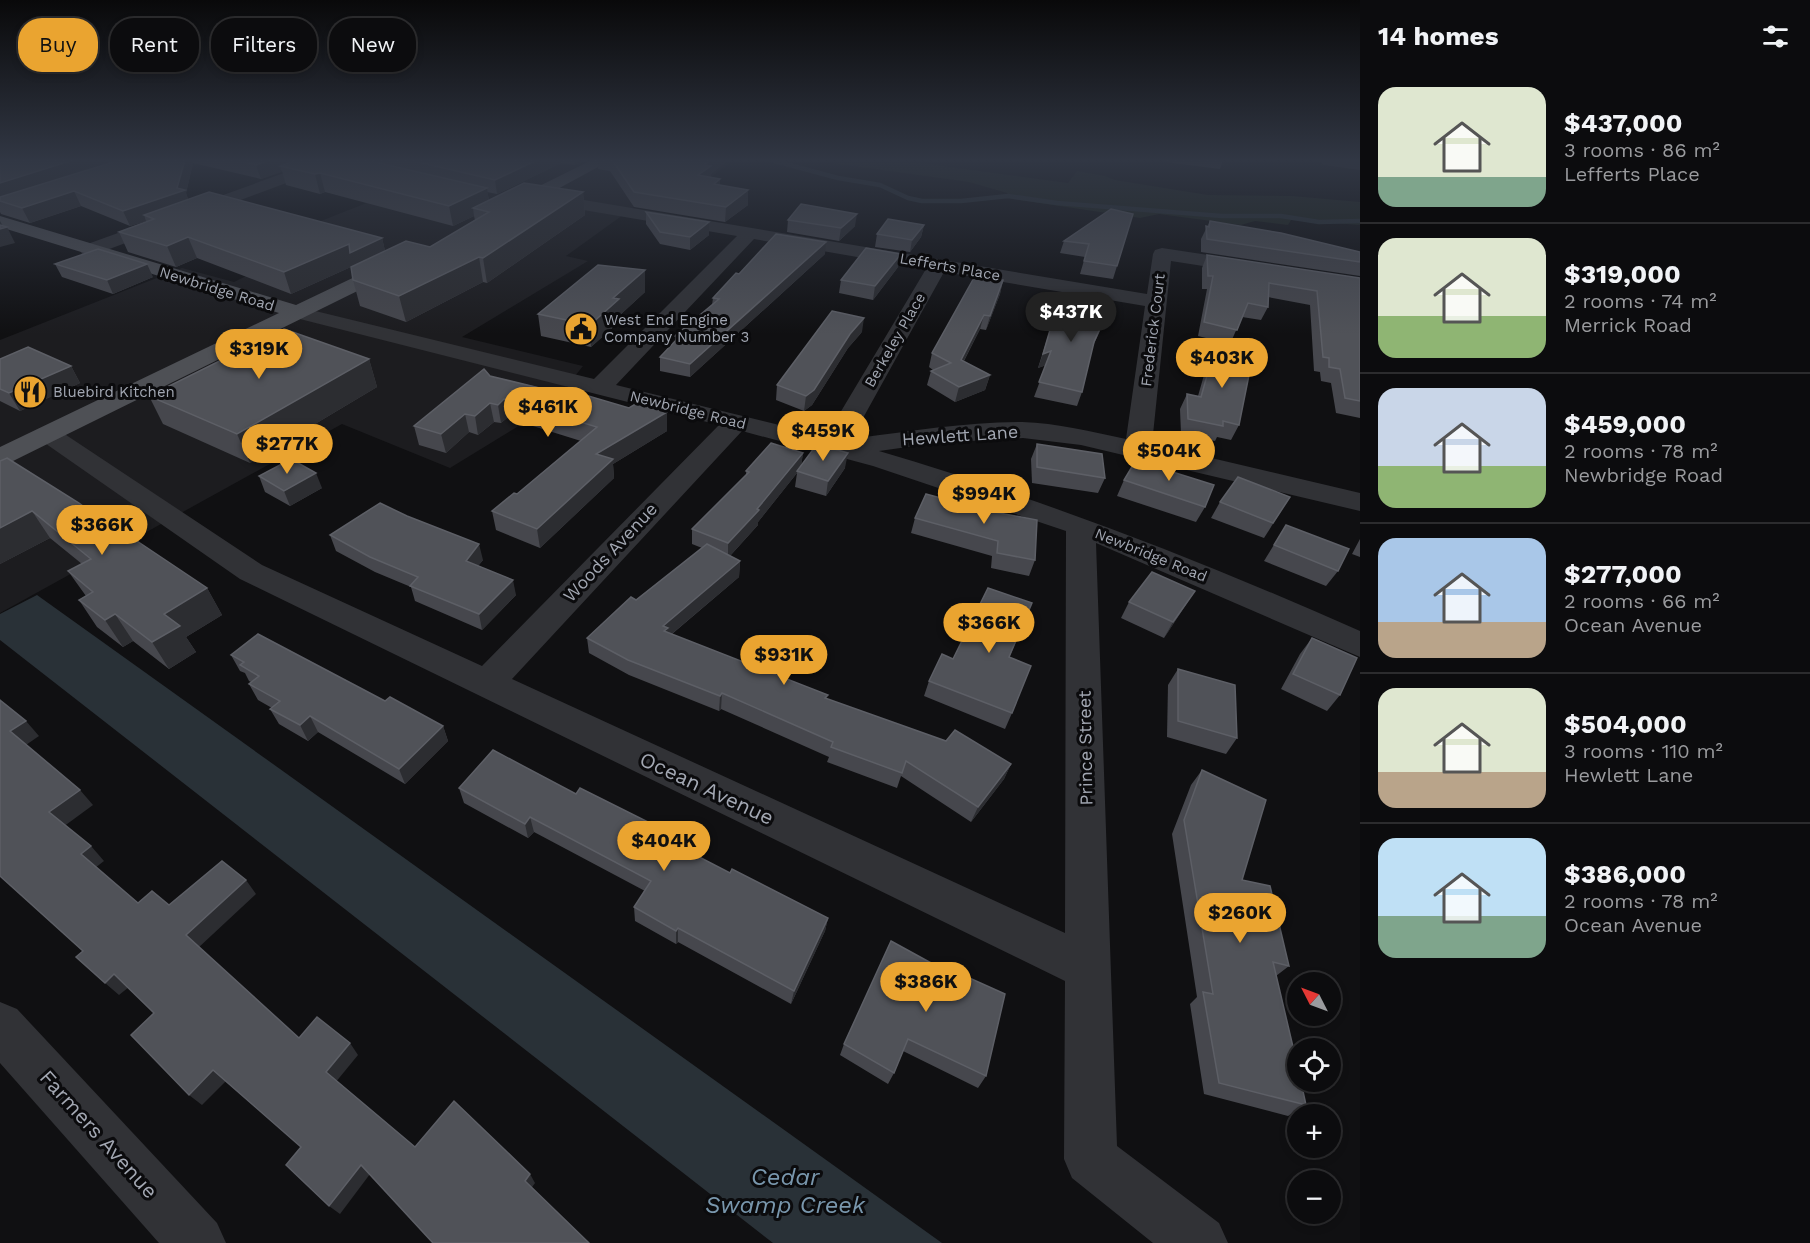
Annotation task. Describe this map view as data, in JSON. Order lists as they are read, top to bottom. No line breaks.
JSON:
{"streets":{"main road":["Newbridge Road"],"street":["Lefferts Place","Frederick Court","Berkeley Place","Hewlett Lane","Woods Avenue","Prince Street","Ocean Avenue","Farmers Avenue"]},"crossings":[["Lefferts Place","Frederick Court"],["Lefferts Place","Berkeley Place"],["Newbridge Road","Berkeley Place"],["Newbridge Road","Hewlett Lane"],["Newbridge Road","Woods Avenue"],["Newbridge Road","Prince Street"],["Frederick Court","Hewlett Lane"],["Berkeley Place","Hewlett Lane"],["Woods Avenue","Ocean Avenue"],["Prince Street","Ocean Avenue"]],"water":["Cedar Swamp Creek"],"places":{"public building":["West End Engine Company Number 3"],"restaurant":["Bluebird Kitchen"]},"north":"top left","page":{"heading":"14 homes","chip":["Buy","Rent","Filters","New"],"list":[{"name":"$437,000","note":"3 rooms · 86 m² · Lefferts Place"},{"name":"$319,000","note":"2 rooms · 74 m² · Merrick Road"},{"name":"$459,000","note":"2 rooms · 78 m² · Newbridge Road"},{"name":"$277,000","note":"2 rooms · 66 m² · Ocean Avenue"},{"name":"$504,000","note":"3 rooms · 110 m² · Hewlett Lane"},{"name":"$386,000","note":"2 rooms · 78 m² · Ocean Avenue"}],"price":["$437K","$319K","$403K","$461K","$459K","$277K","$504K","$994K","$366K","$366K","$931K","$404K","$260K","$386K"],"map_buttons":["+","−"]}}
